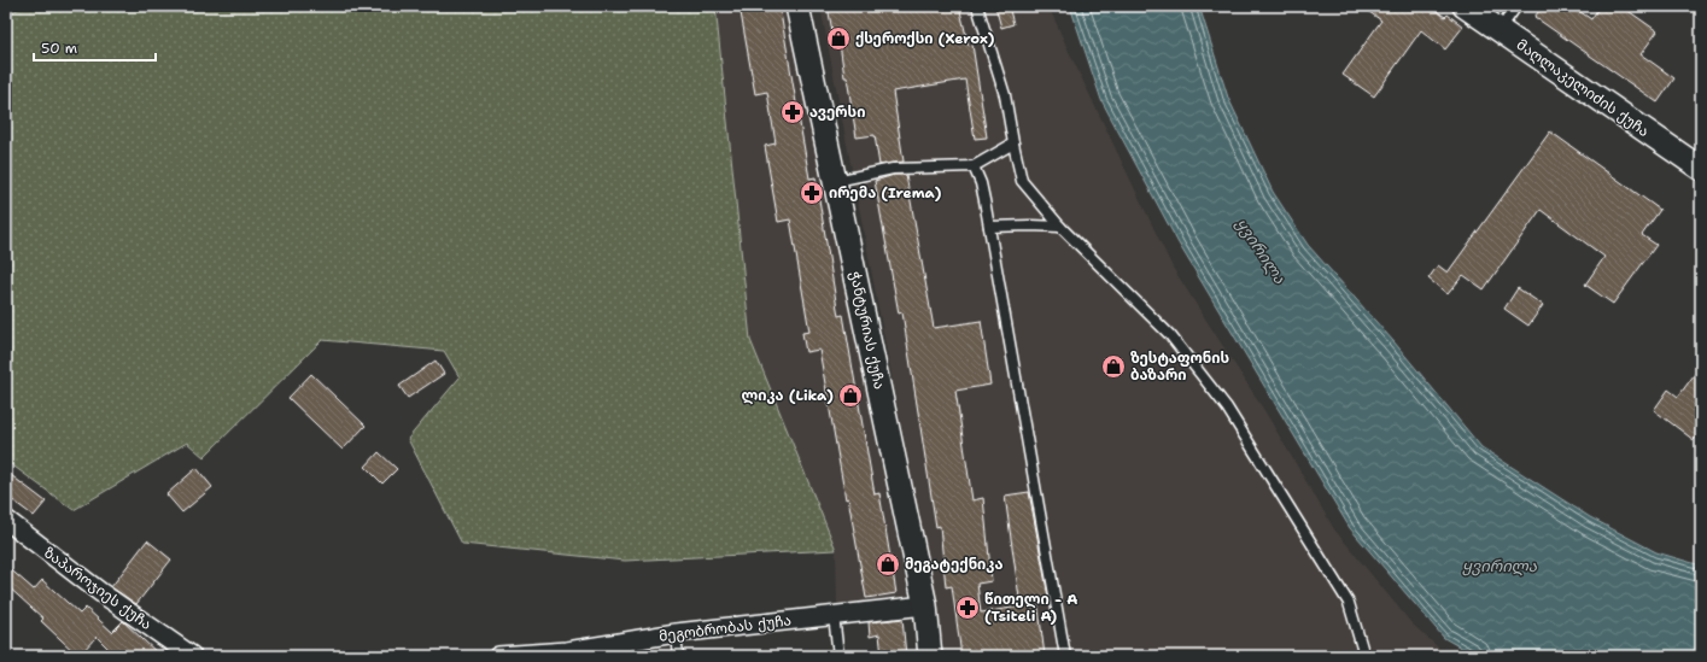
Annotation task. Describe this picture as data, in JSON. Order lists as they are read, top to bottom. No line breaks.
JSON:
{"streets":{"street":["მაღლაკელიძის ქუჩა","ჭანტურიას ქუჩა","ზაპაროჯიეს ქუჩა","მეგობრობას ქუჩა"]},"crossings":[["ჭანტურიას ქუჩა","მეგობრობას ქუჩა"]],"water":["ყვირილა"],"places":{"shop":["ქსეროქსი (Xerox)","ზესტაფონის ბაზარი","ლიკა (Lika)","მეგატექნიკა"],"pharmacy":["ავერსი","ირემა (Irema)","წითელი - A (Tsiteli A)"]},"scale_bar":"50 m"}
